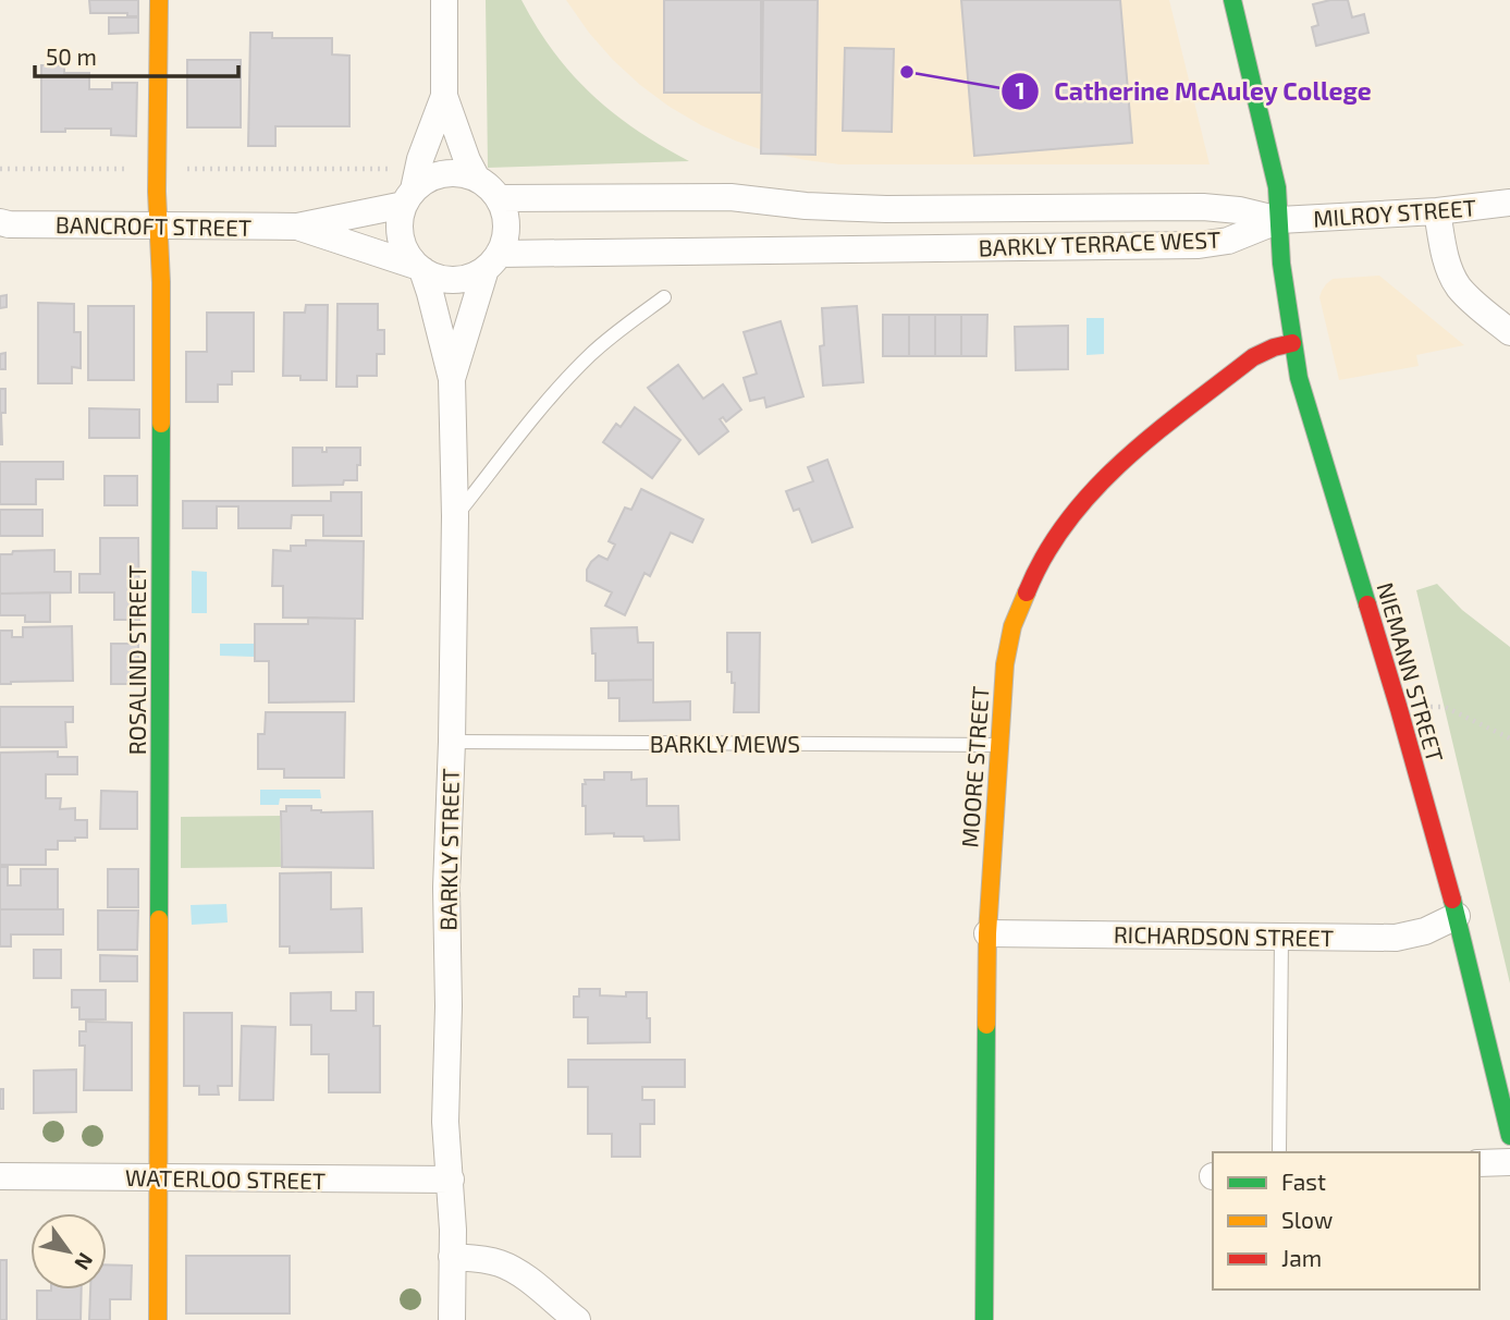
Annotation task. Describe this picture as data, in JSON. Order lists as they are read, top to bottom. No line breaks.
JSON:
{"streets":{"street":["MILROY STREET","BANCROFT STREET","BARKLY TERRACE WEST","ROSALIND STREET","NIEMANN STREET","MOORE STREET","BARKLY STREET","RICHARDSON STREET","WATERLOO STREET"],"lane":["BARKLY MEWS"]},"crossings":[["MILROY STREET","BARKLY TERRACE WEST"],["MILROY STREET","NIEMANN STREET"],["BANCROFT STREET","BARKLY TERRACE WEST"],["BANCROFT STREET","ROSALIND STREET"],["BANCROFT STREET","BARKLY STREET"],["BARKLY TERRACE WEST","NIEMANN STREET"],["BARKLY TERRACE WEST","BARKLY STREET"],["ROSALIND STREET","WATERLOO STREET"],["NIEMANN STREET","MOORE STREET"],["NIEMANN STREET","RICHARDSON STREET"],["BARKLY MEWS","MOORE STREET"],["BARKLY MEWS","BARKLY STREET"],["MOORE STREET","RICHARDSON STREET"],["BARKLY STREET","WATERLOO STREET"]],"places":["Catherine McAuley College"],"legend":["Fast","Slow","Jam"],"scale_bar":"50 m","north":"bottom right"}
